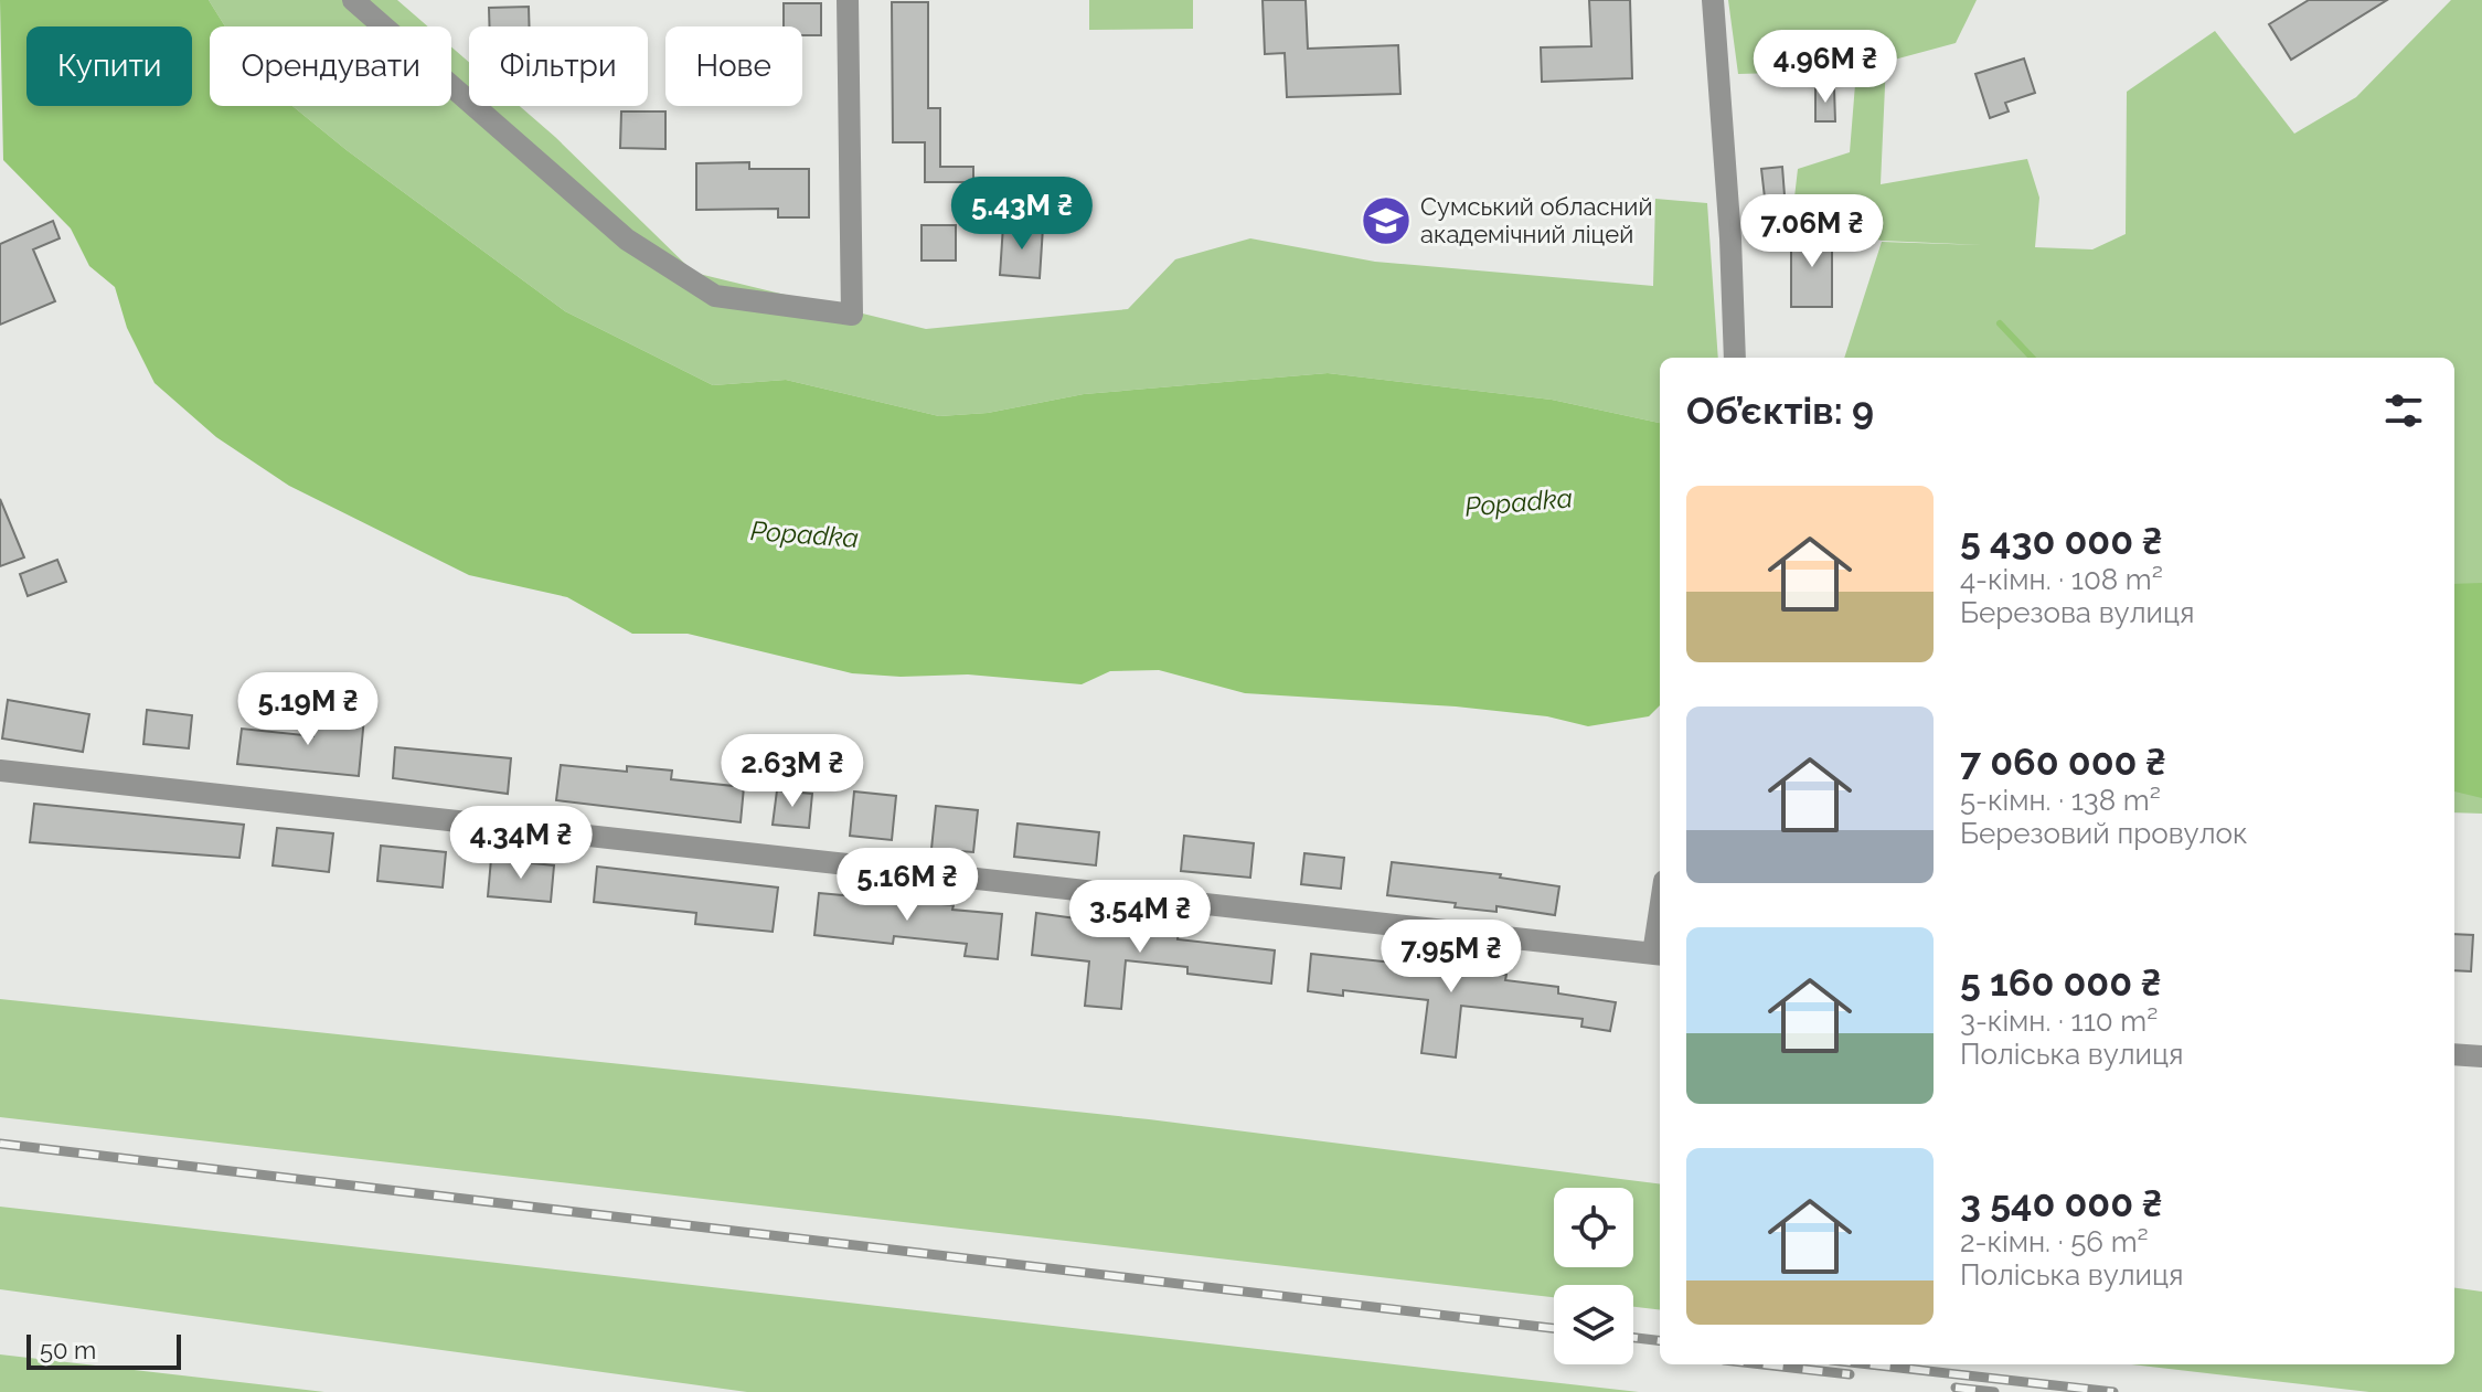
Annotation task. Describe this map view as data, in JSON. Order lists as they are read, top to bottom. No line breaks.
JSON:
{"water":["Popadka"],"places":{"school or university":["Сумський обласний академічний ліцей"]},"scale_bar":"50 m","page":{"chip":["Купити","Орендувати","Фільтри","Нове"],"price":["4.96M ₴","5.43M ₴","7.06M ₴","5.19M ₴","2.63M ₴","4.34M ₴","5.16M ₴","3.54M ₴","7.95M ₴"],"heading":"Об’єктів: 9","list":[{"name":"5 430 000 ₴","note":"4-кімн. · 108 m² · Березова вулиця"},{"name":"7 060 000 ₴","note":"5-кімн. · 138 m² · Березовий провулок"},{"name":"5 160 000 ₴","note":"3-кімн. · 110 m² · Поліська вулиця"},{"name":"3 540 000 ₴","note":"2-кімн. · 56 m² · Поліська вулиця"}],"scale":"50 m"}}
